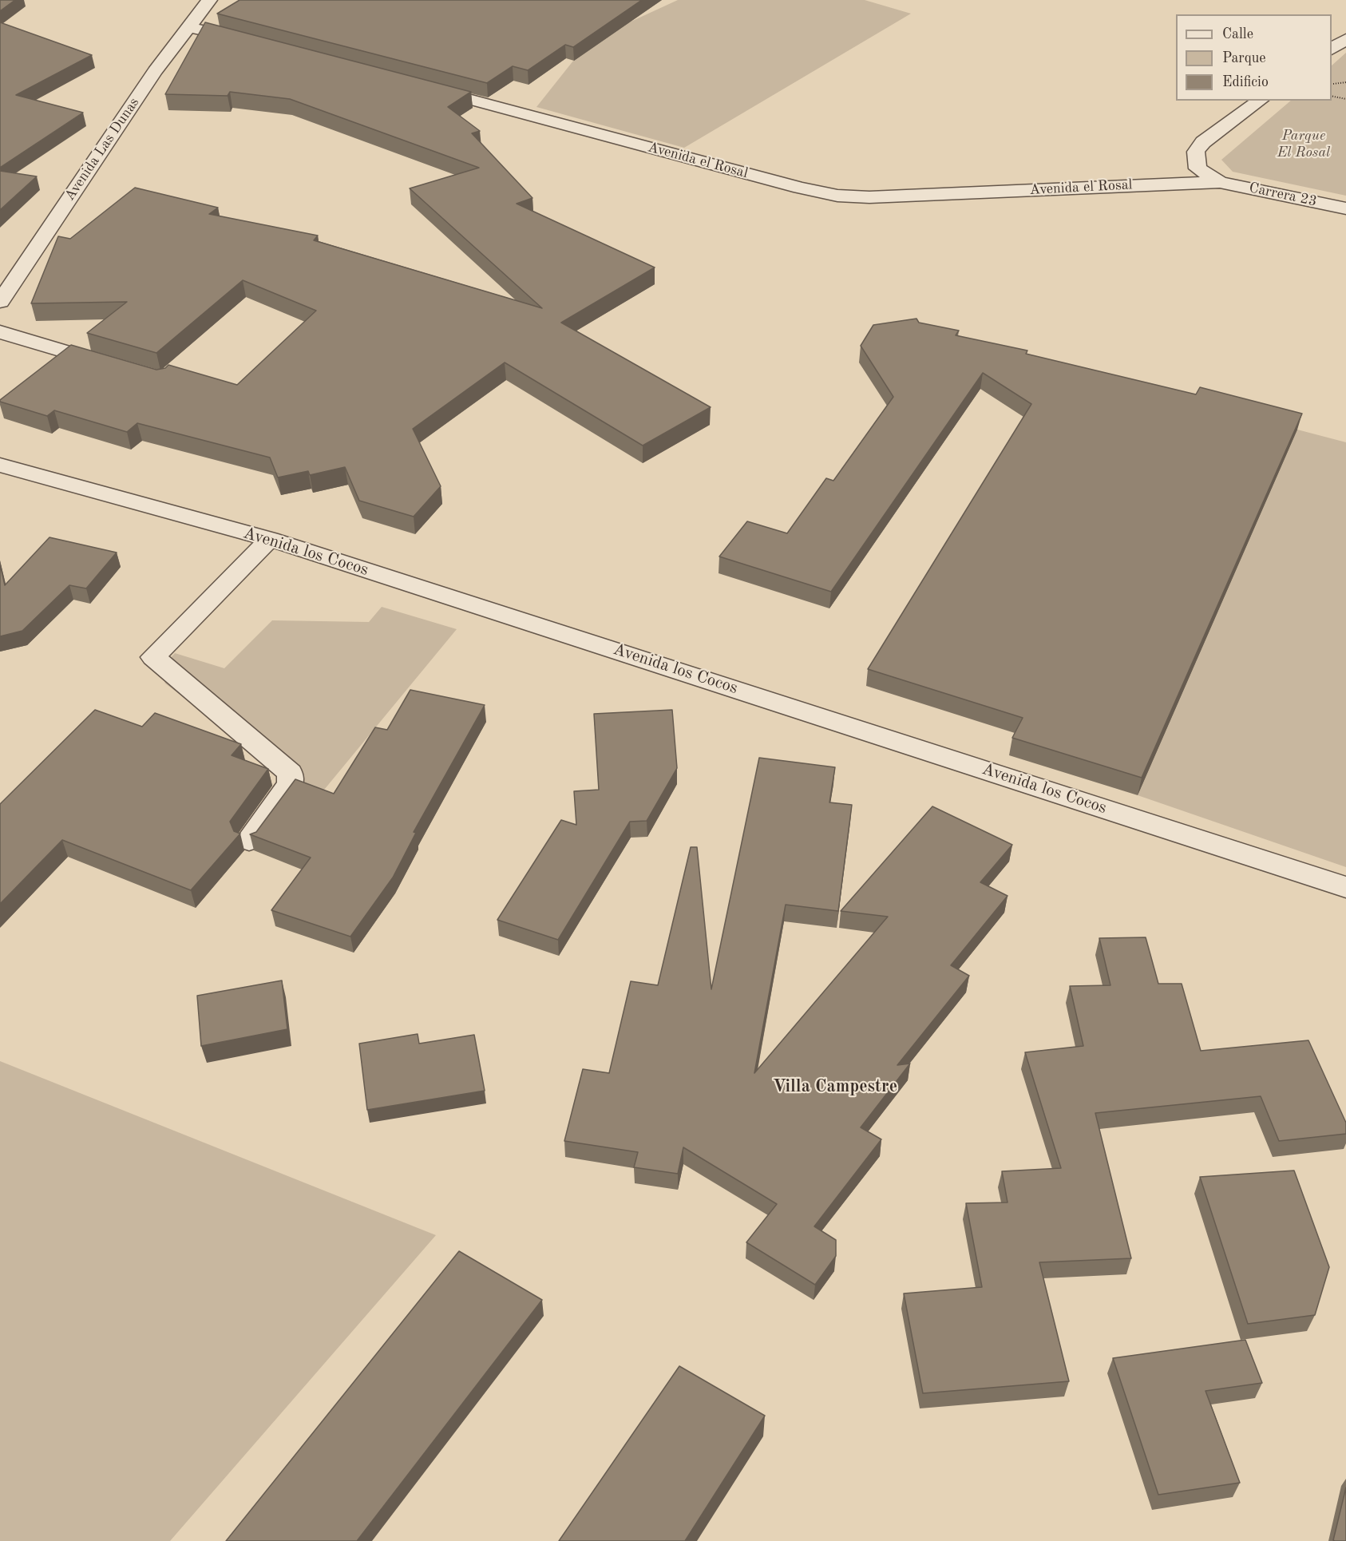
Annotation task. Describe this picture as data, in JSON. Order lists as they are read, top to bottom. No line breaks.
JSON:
{"streets":{"street":["Avenida Las Dunas","Avenida el Rosal","Carrera 23","Avenida los Cocos"]},"crossings":[["Avenida el Rosal","Carrera 23"]],"districts":["Villa Campestre"],"parks":["Parque El Rosal"],"legend":["Calle","Parque","Edificio"]}
